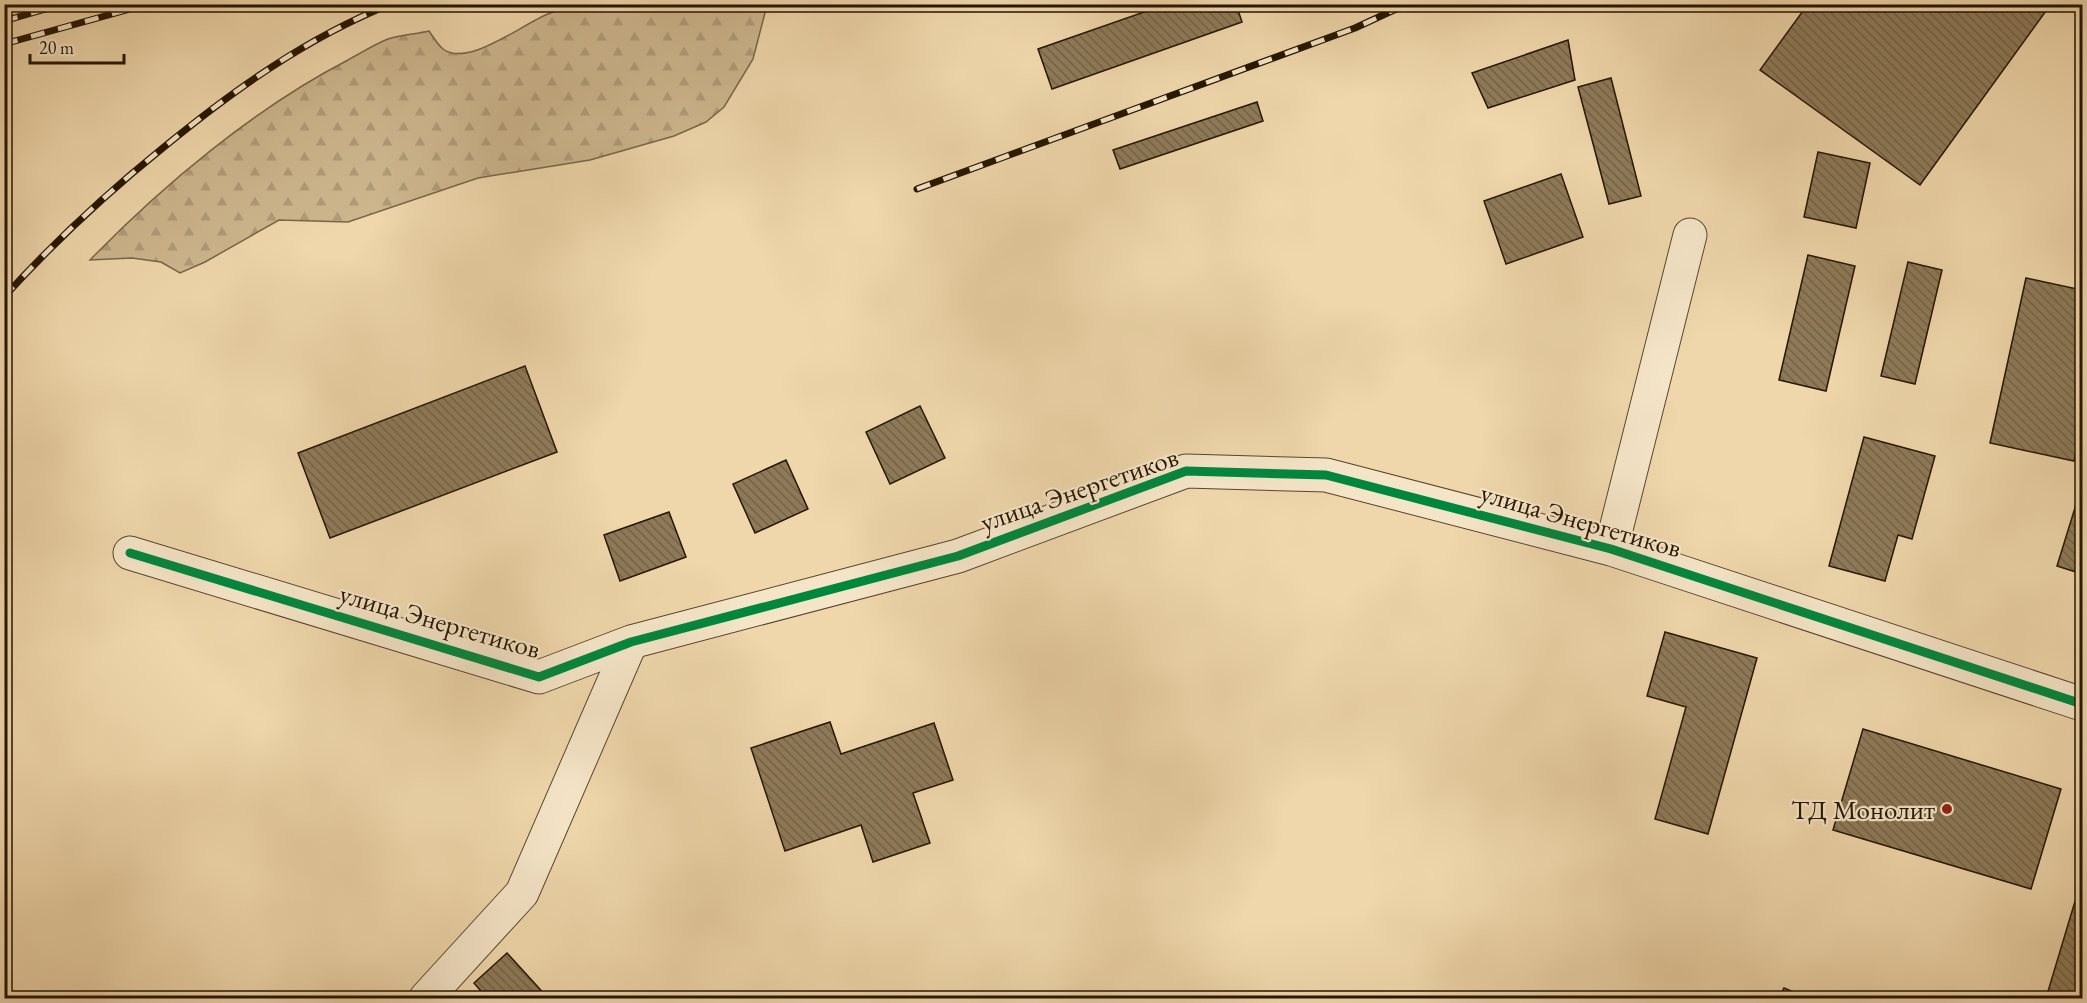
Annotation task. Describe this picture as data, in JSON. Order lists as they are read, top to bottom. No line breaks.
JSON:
{"streets":{"street":["улица Энергетиков"]},"places":["ТД Монолит"],"scale_bar":"20 m"}
